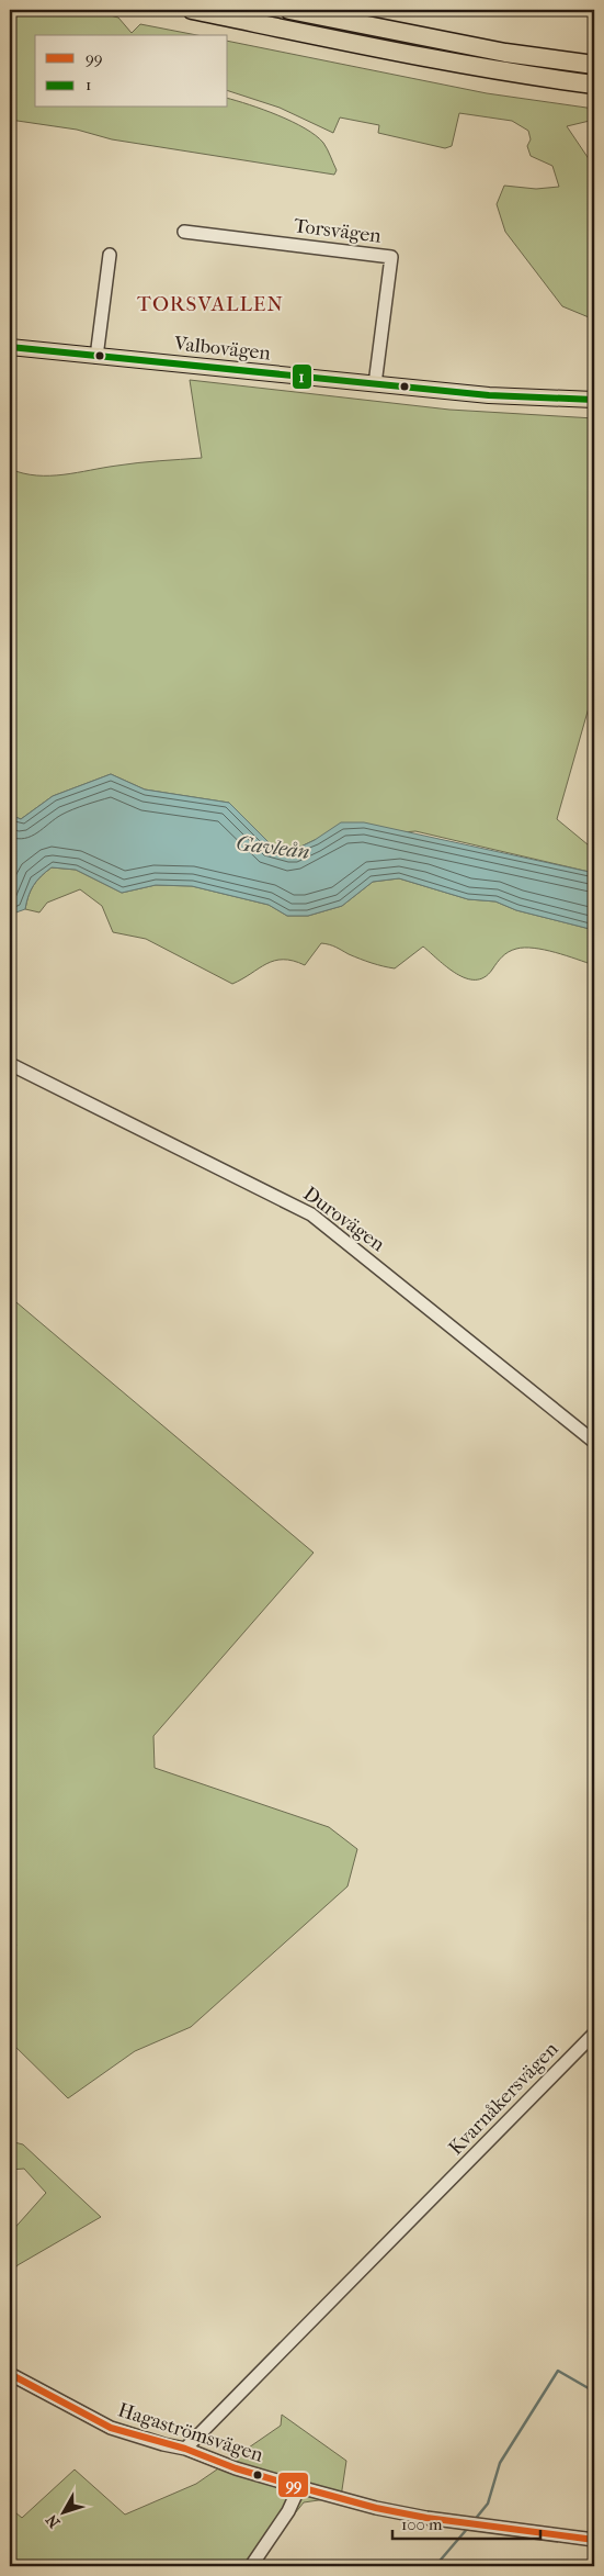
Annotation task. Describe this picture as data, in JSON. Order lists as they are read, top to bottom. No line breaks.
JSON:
{"streets":{"main road":["Valbovägen"],"street":["Torsvägen","Durovägen","Kvarnåkersvägen","Hagaströmsvägen"]},"crossings":[["Torsvägen","Valbovägen"],["Kvarnåkersvägen","Hagaströmsvägen"]],"districts":["TORSVALLEN"],"water":["Gavleån"],"lines":["transit line 1","transit line 99"],"legend":["99","1"],"scale_bar":"100 m","north":"bottom left"}
